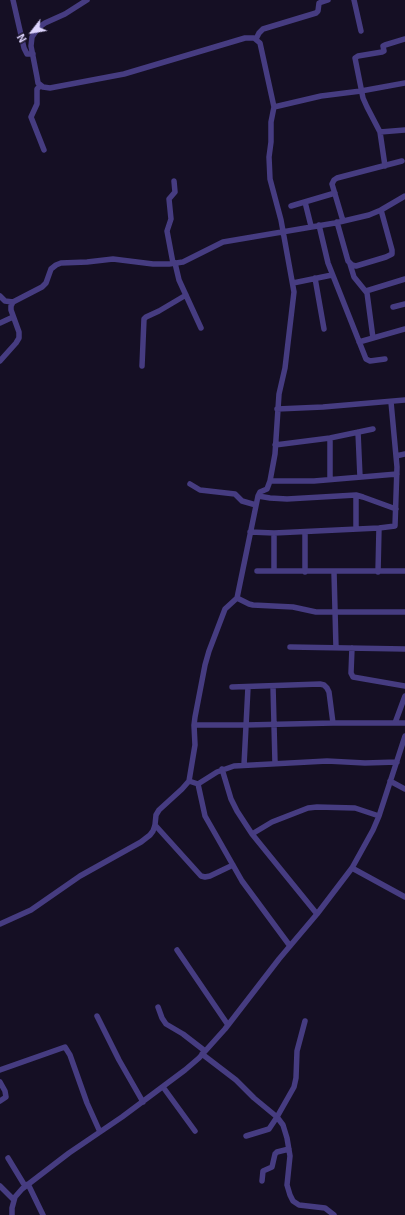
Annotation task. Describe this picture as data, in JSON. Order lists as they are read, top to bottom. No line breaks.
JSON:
{"north":"bottom left"}
